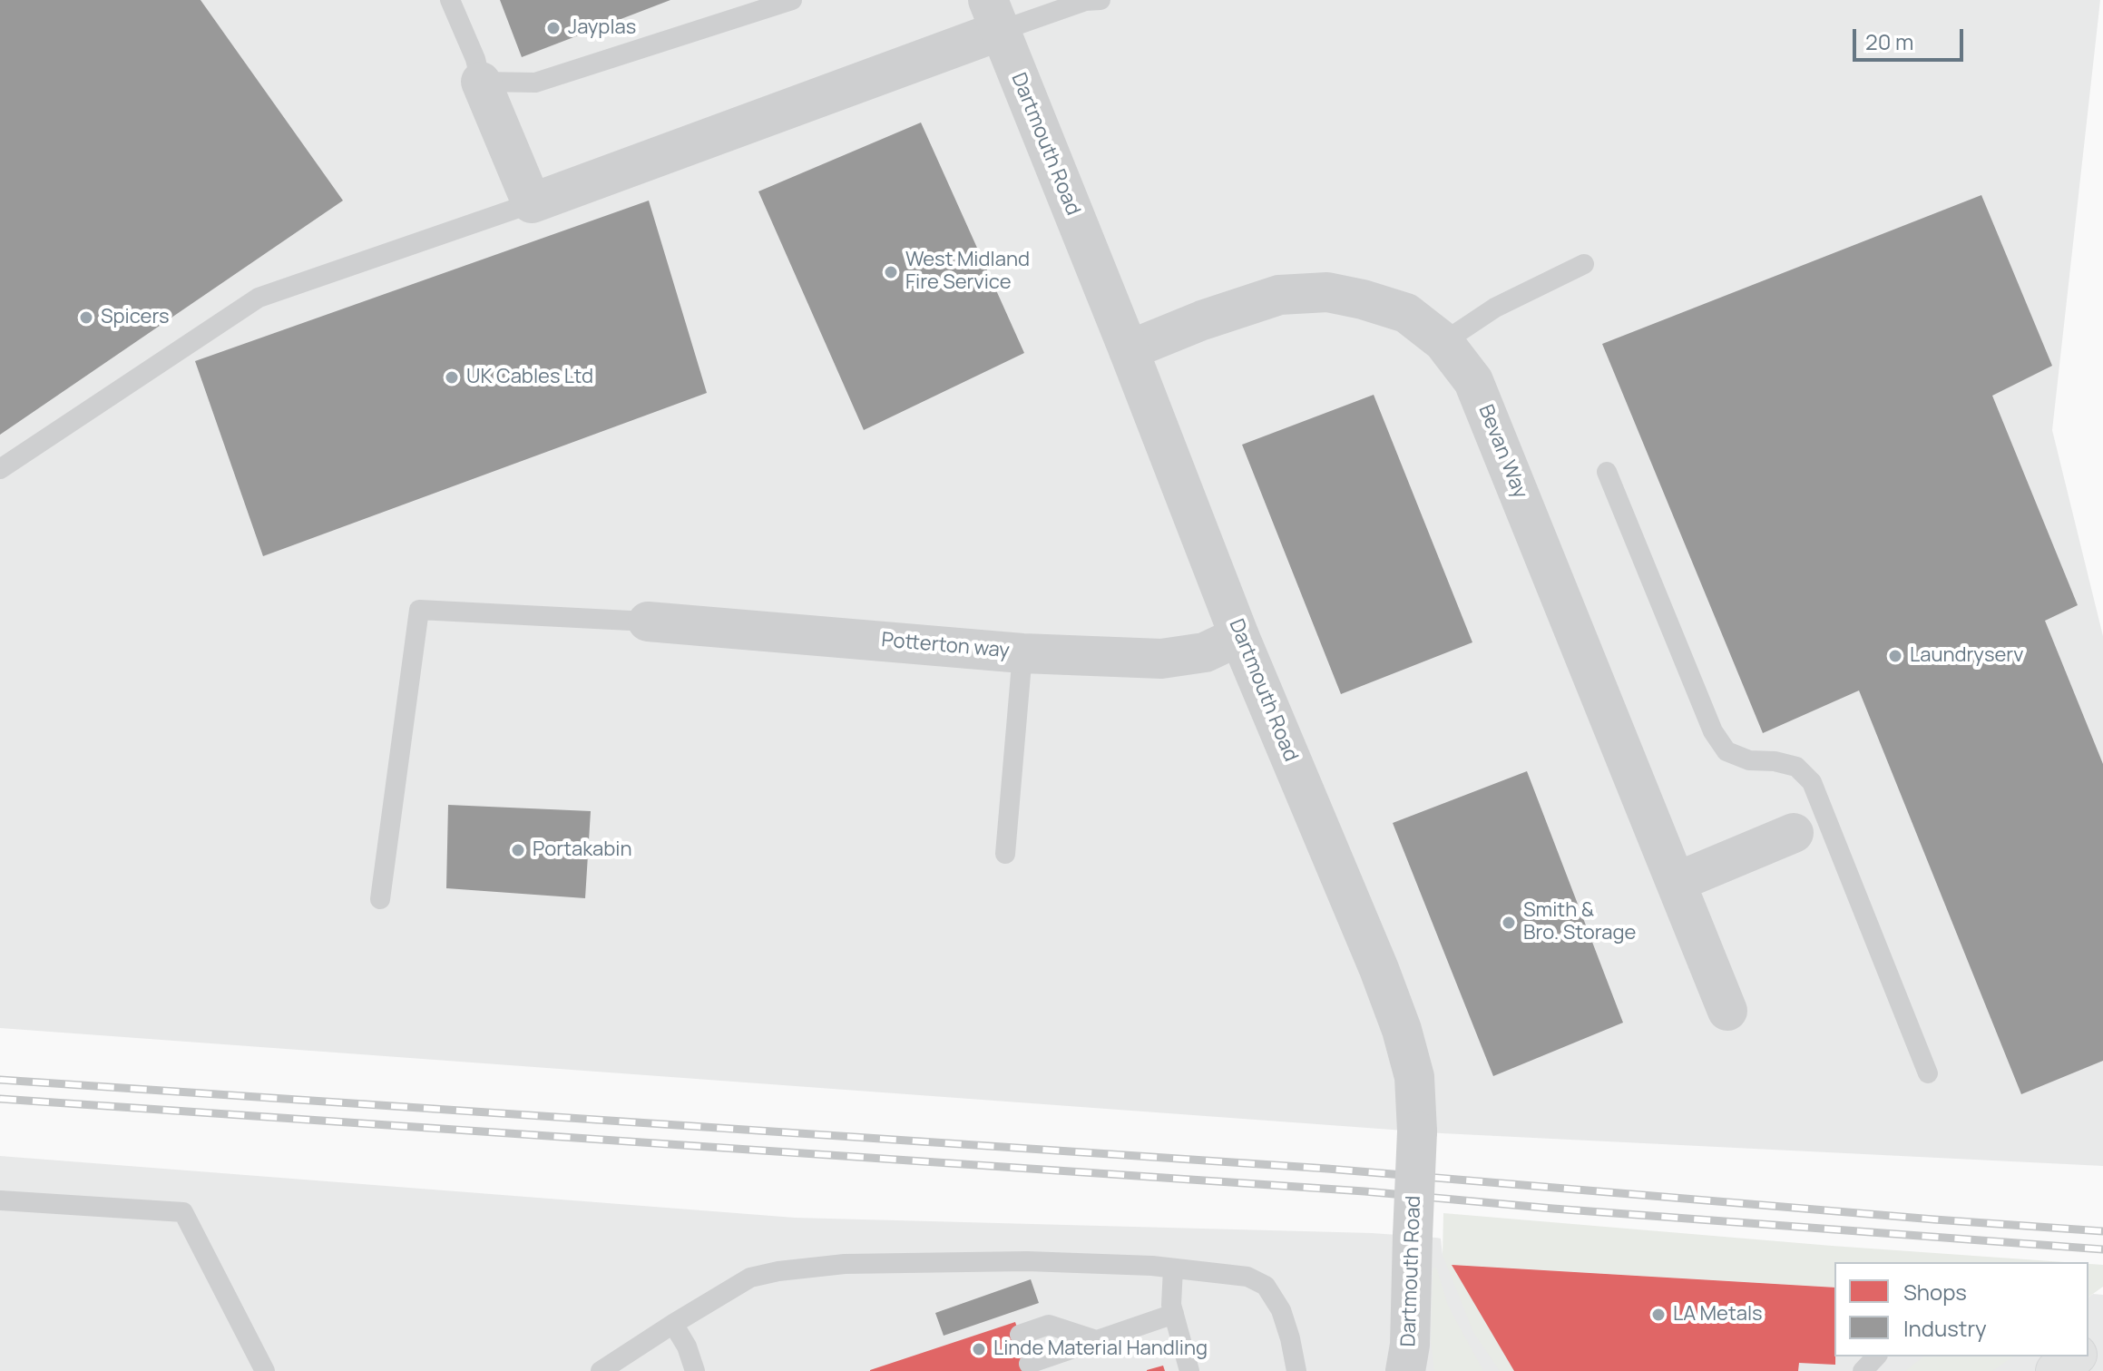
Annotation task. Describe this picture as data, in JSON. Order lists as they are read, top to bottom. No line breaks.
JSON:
{"streets":{"street":["Dartmouth Road","Bevan Way","Potterton way"]},"crossings":[["Dartmouth Road","Bevan Way"],["Dartmouth Road","Potterton way"]],"places":["Jayplas","West Midland Fire Service","Spicers","UK Cables Ltd","Laundryserv","Portakabin","Smith & Bro. Storage","LA Metals","Linde Material Handling"],"legend":["Shops","Industry"],"scale_bar":"20 m"}
